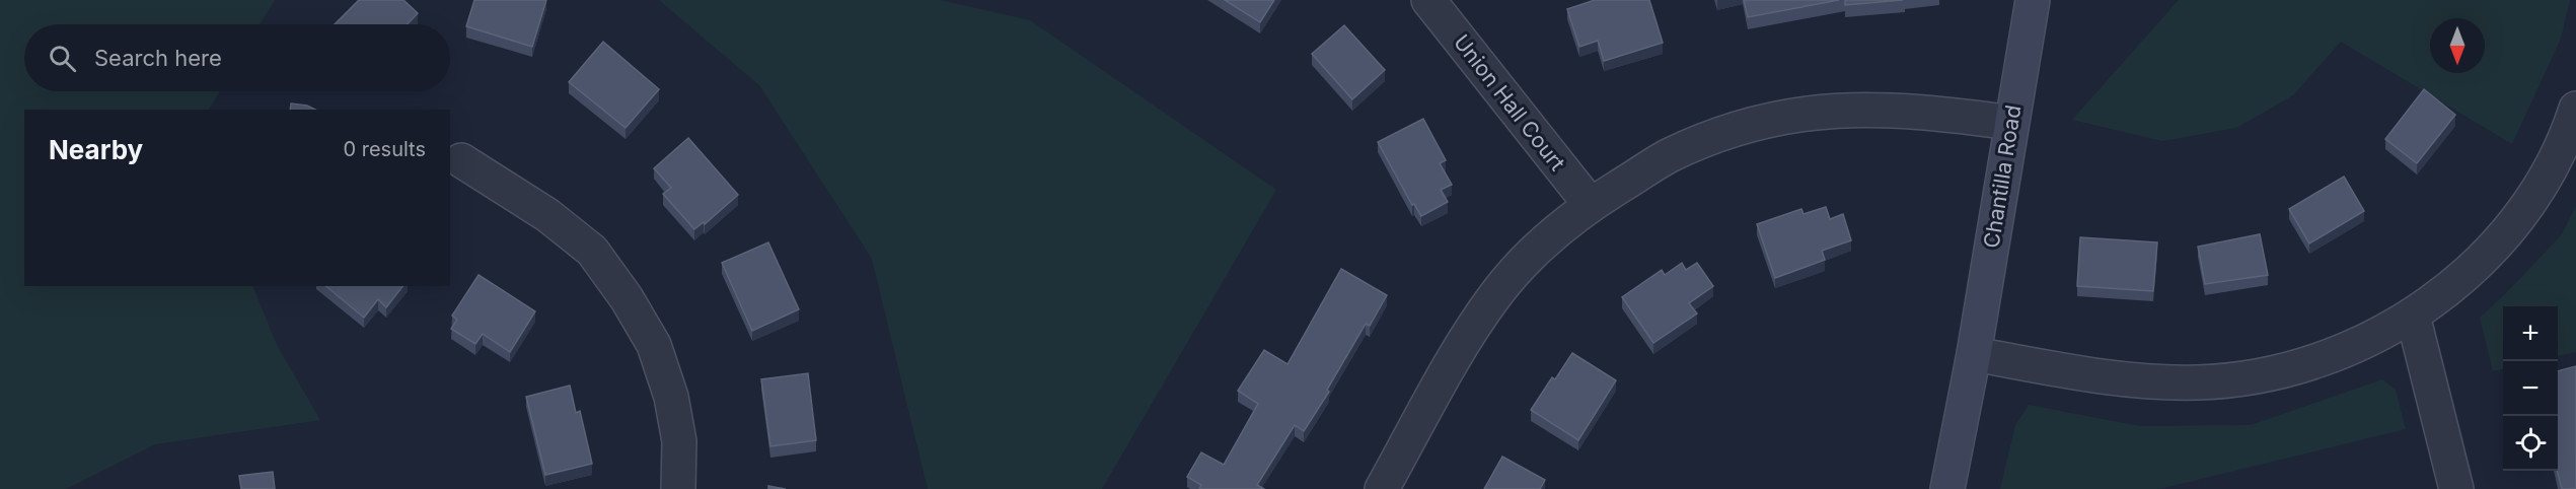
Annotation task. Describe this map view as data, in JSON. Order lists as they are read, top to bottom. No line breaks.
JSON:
{"streets":{"street":["Union Hall Court","Chantilla Road"]},"north":"bottom","page":{"search":"Search here","heading":["Nearby","0 results"],"map_buttons":["+","−"]}}
